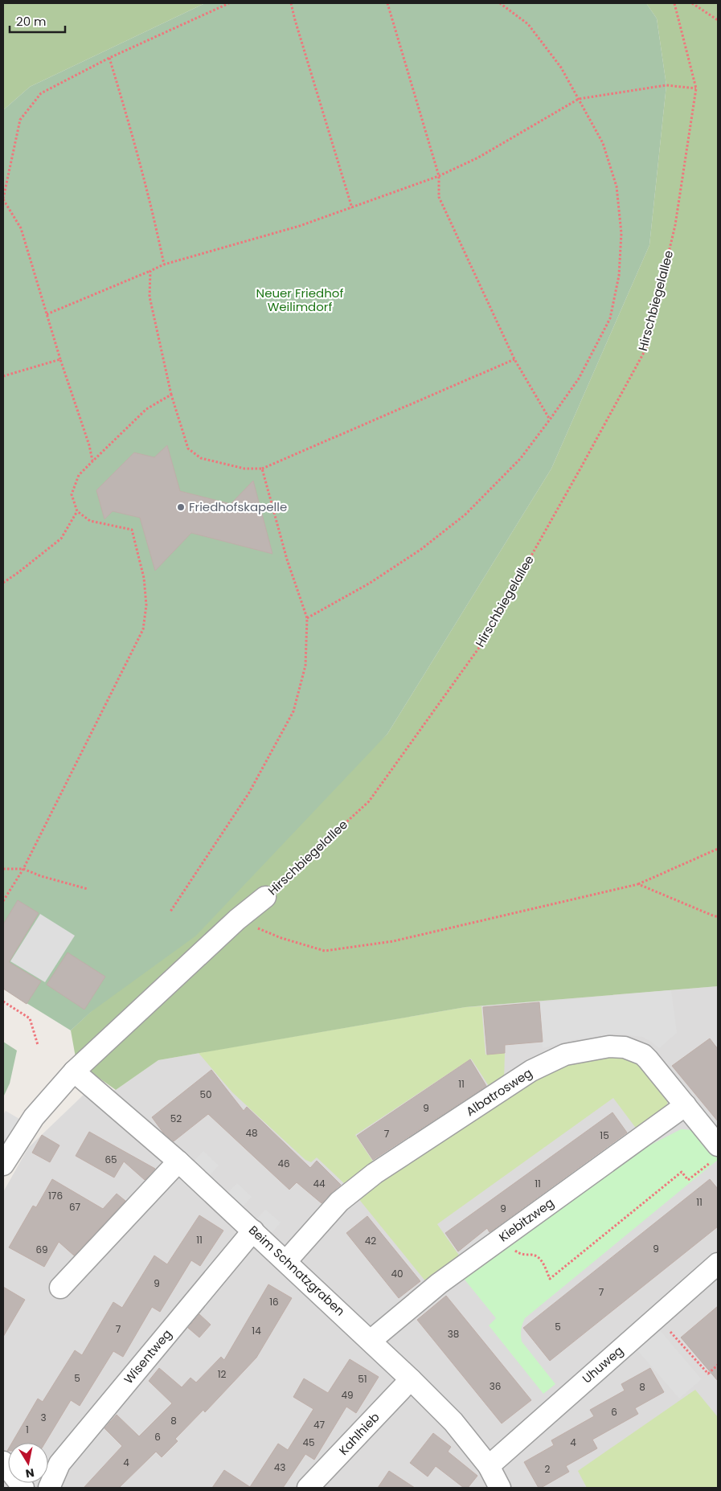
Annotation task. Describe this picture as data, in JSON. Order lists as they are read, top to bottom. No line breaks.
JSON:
{"streets":{"street":["Hirschbiegelallee","Albatrosweg","Kiebitzweg","Beim Schnatzgraben","Wisentweg","Uhuweg","Kahlhieb"]},"crossings":[["Hirschbiegelallee","Beim Schnatzgraben"],["Albatrosweg","Kiebitzweg"],["Albatrosweg","Beim Schnatzgraben"],["Kiebitzweg","Beim Schnatzgraben"],["Beim Schnatzgraben","Wisentweg"],["Beim Schnatzgraben","Uhuweg"],["Beim Schnatzgraben","Kahlhieb"]],"parks":["Neuer Friedhof Weilimdorf"],"places":["Friedhofskapelle"],"house_numbers":["11","50","9","52","48","7","15","65","46","44","11","176","11","67","9","11","42","9","69","40","9","7","16","5","7","14","38","12","5","51","36","8","49","6","3","8","47","1","6","45","4","4","43","2"],"scale_bar":"20 m","north":"bottom"}
